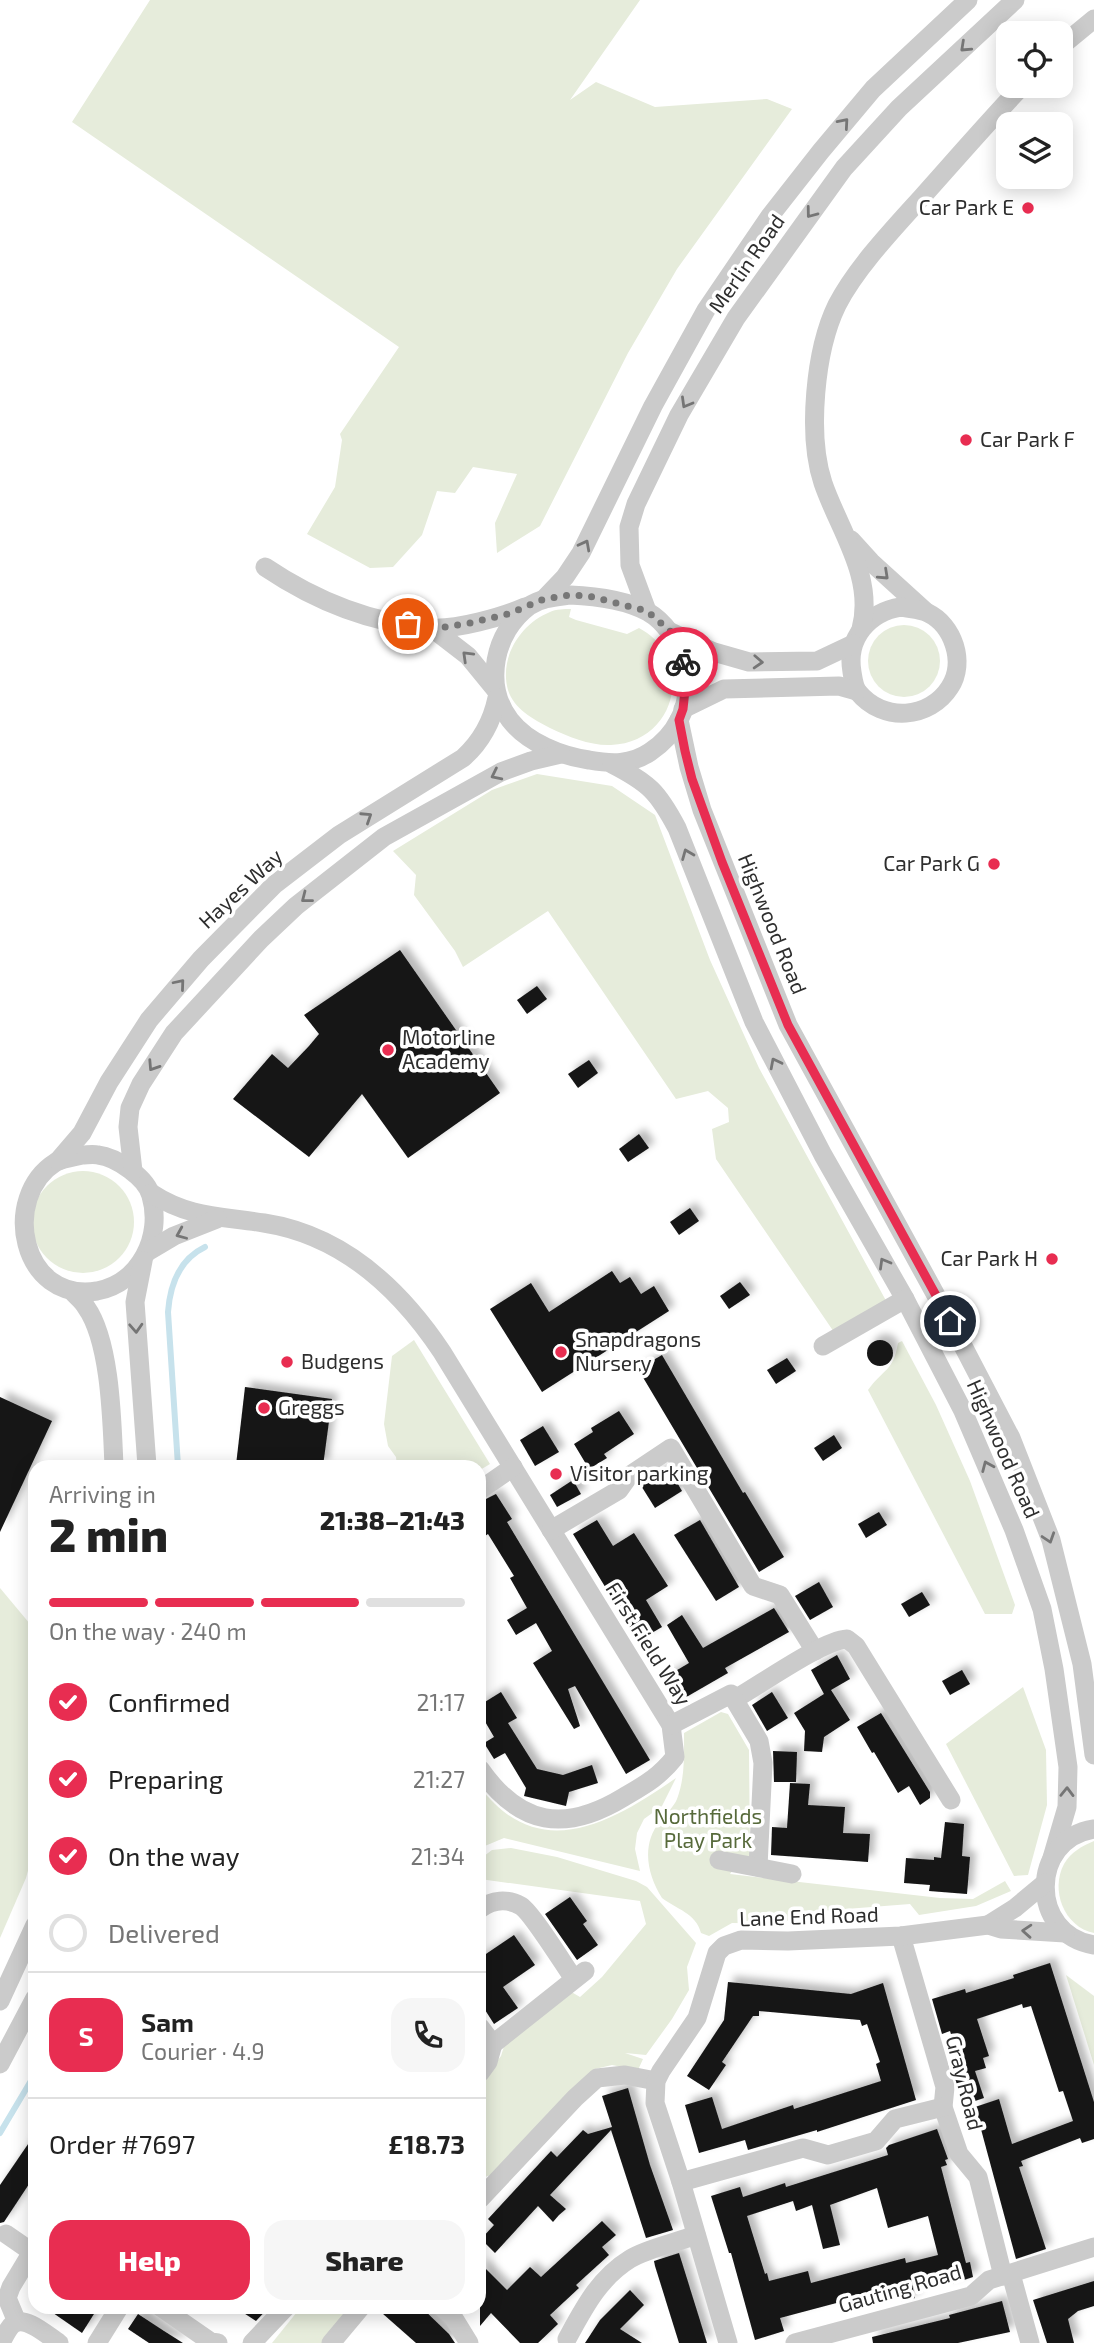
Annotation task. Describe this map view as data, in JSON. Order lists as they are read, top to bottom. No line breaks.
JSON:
{"streets":{"street":["Merlin Road","Hayes Way","Highwood Road","First Field Way","Lane End Road","Gray Road","Gauting Road"]},"crossings":[["Merlin Road","Hayes Way"],["Merlin Road","Highwood Road"],["Hayes Way","Highwood Road"],["Hayes Way","First Field Way"],["Highwood Road","Lane End Road"],["Lane End Road","Gray Road"],["Gray Road","Gauting Road"]],"parks":["Northfields Play Park"],"places":["Car Park E","Car Park F","Car Park G","Motorline Academy","Car Park H","Snapdragons Nursery","Budgens","Greggs","Visitor parking"],"page":{"heading":["2 min","Arriving in","21:38–21:43"],"panel":["Sam","Courier · 4.9","Order #7697","£18.73"],"bar":"On the way · 240 m","list":[["Confirmed","21:17"],["Preparing","21:27"],["On the way","21:34"],"Delivered"],"round":"S","buttons":["Help","Share"]}}
